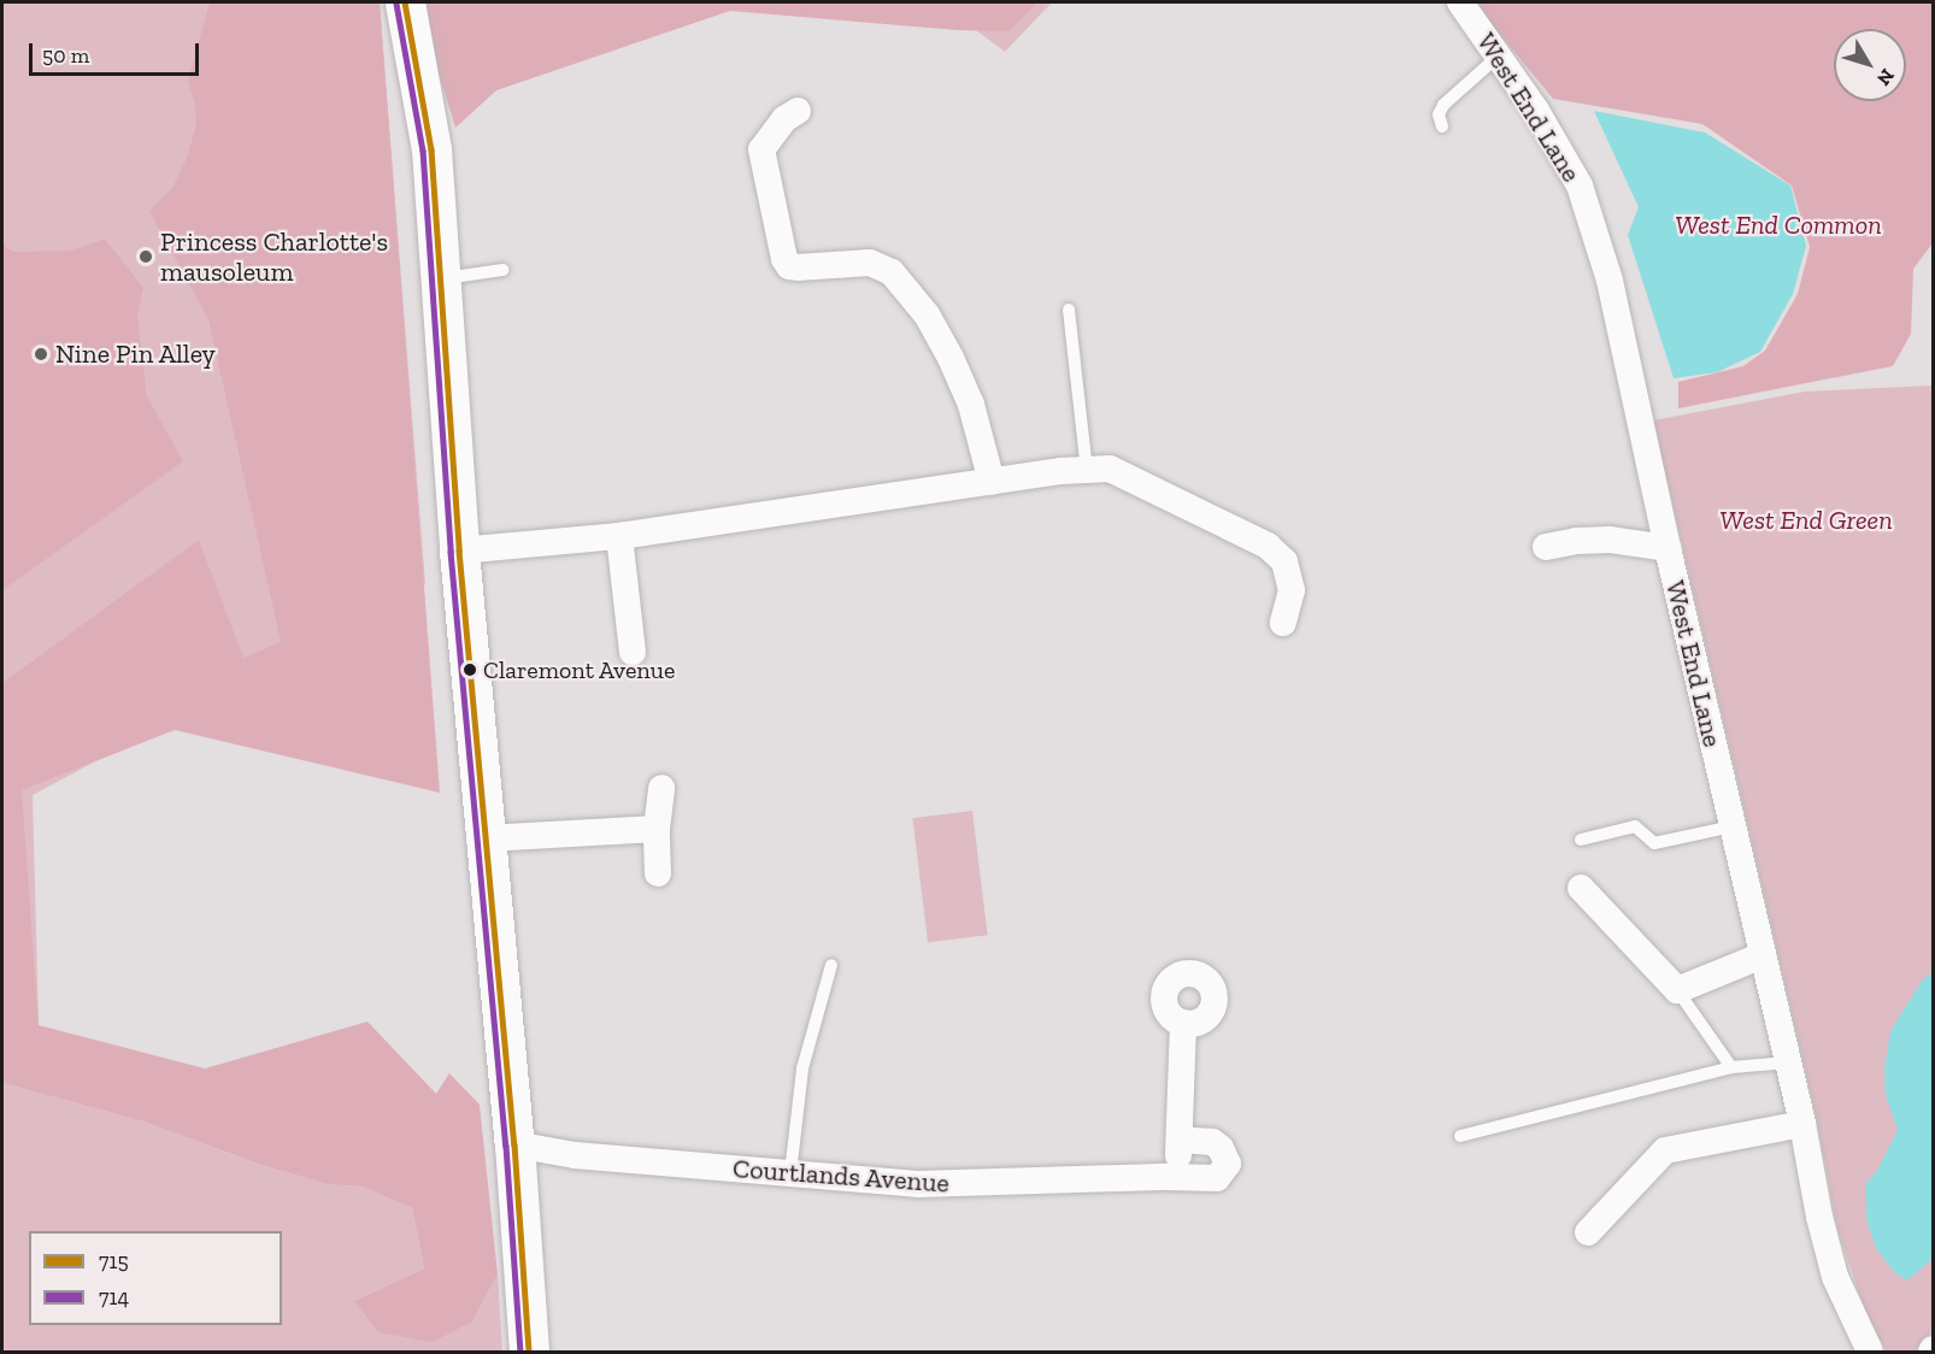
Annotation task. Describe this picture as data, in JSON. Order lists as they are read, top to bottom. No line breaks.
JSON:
{"streets":{"street":["West End Lane","Courtlands Avenue"]},"parks":["West End Common","West End Green"],"places":["Princess Charlotte's mausoleum","Nine Pin Alley","Claremont Avenue"],"lines":["transit line 715","transit line 714"],"legend":["715","714"],"scale_bar":"50 m","north":"bottom right"}
